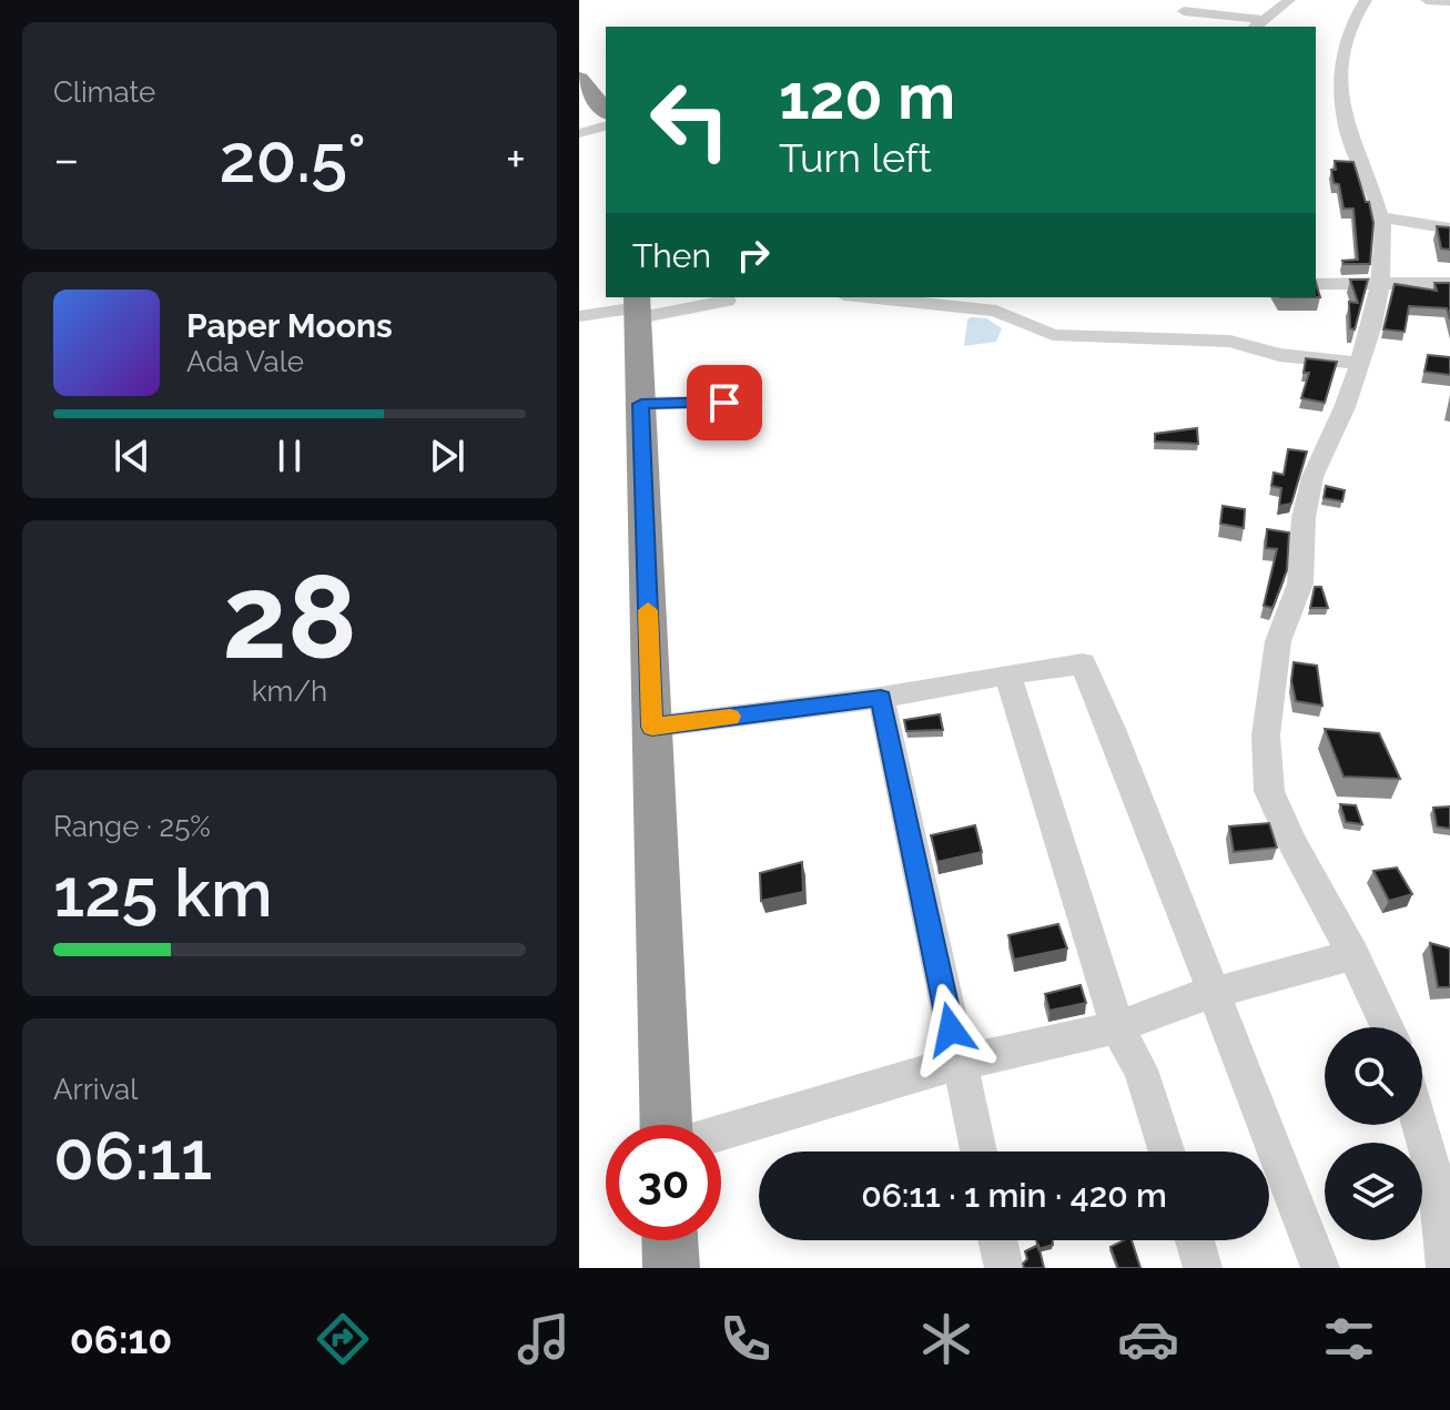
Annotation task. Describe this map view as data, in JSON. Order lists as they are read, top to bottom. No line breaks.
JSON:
{"page":{"tile":["Climate",["28","km/h"],["Range · 25%","125 km"],["Arrival","06:11"]],"turn":["120 m","Turn left"],"heat":["−","20.5°","+"],"then":"Then","song":["Paper Moons","Ada Vale"],"limit":"30","trip":"06:11 · 1 min · 420 m","tabs":"06:10"}}
